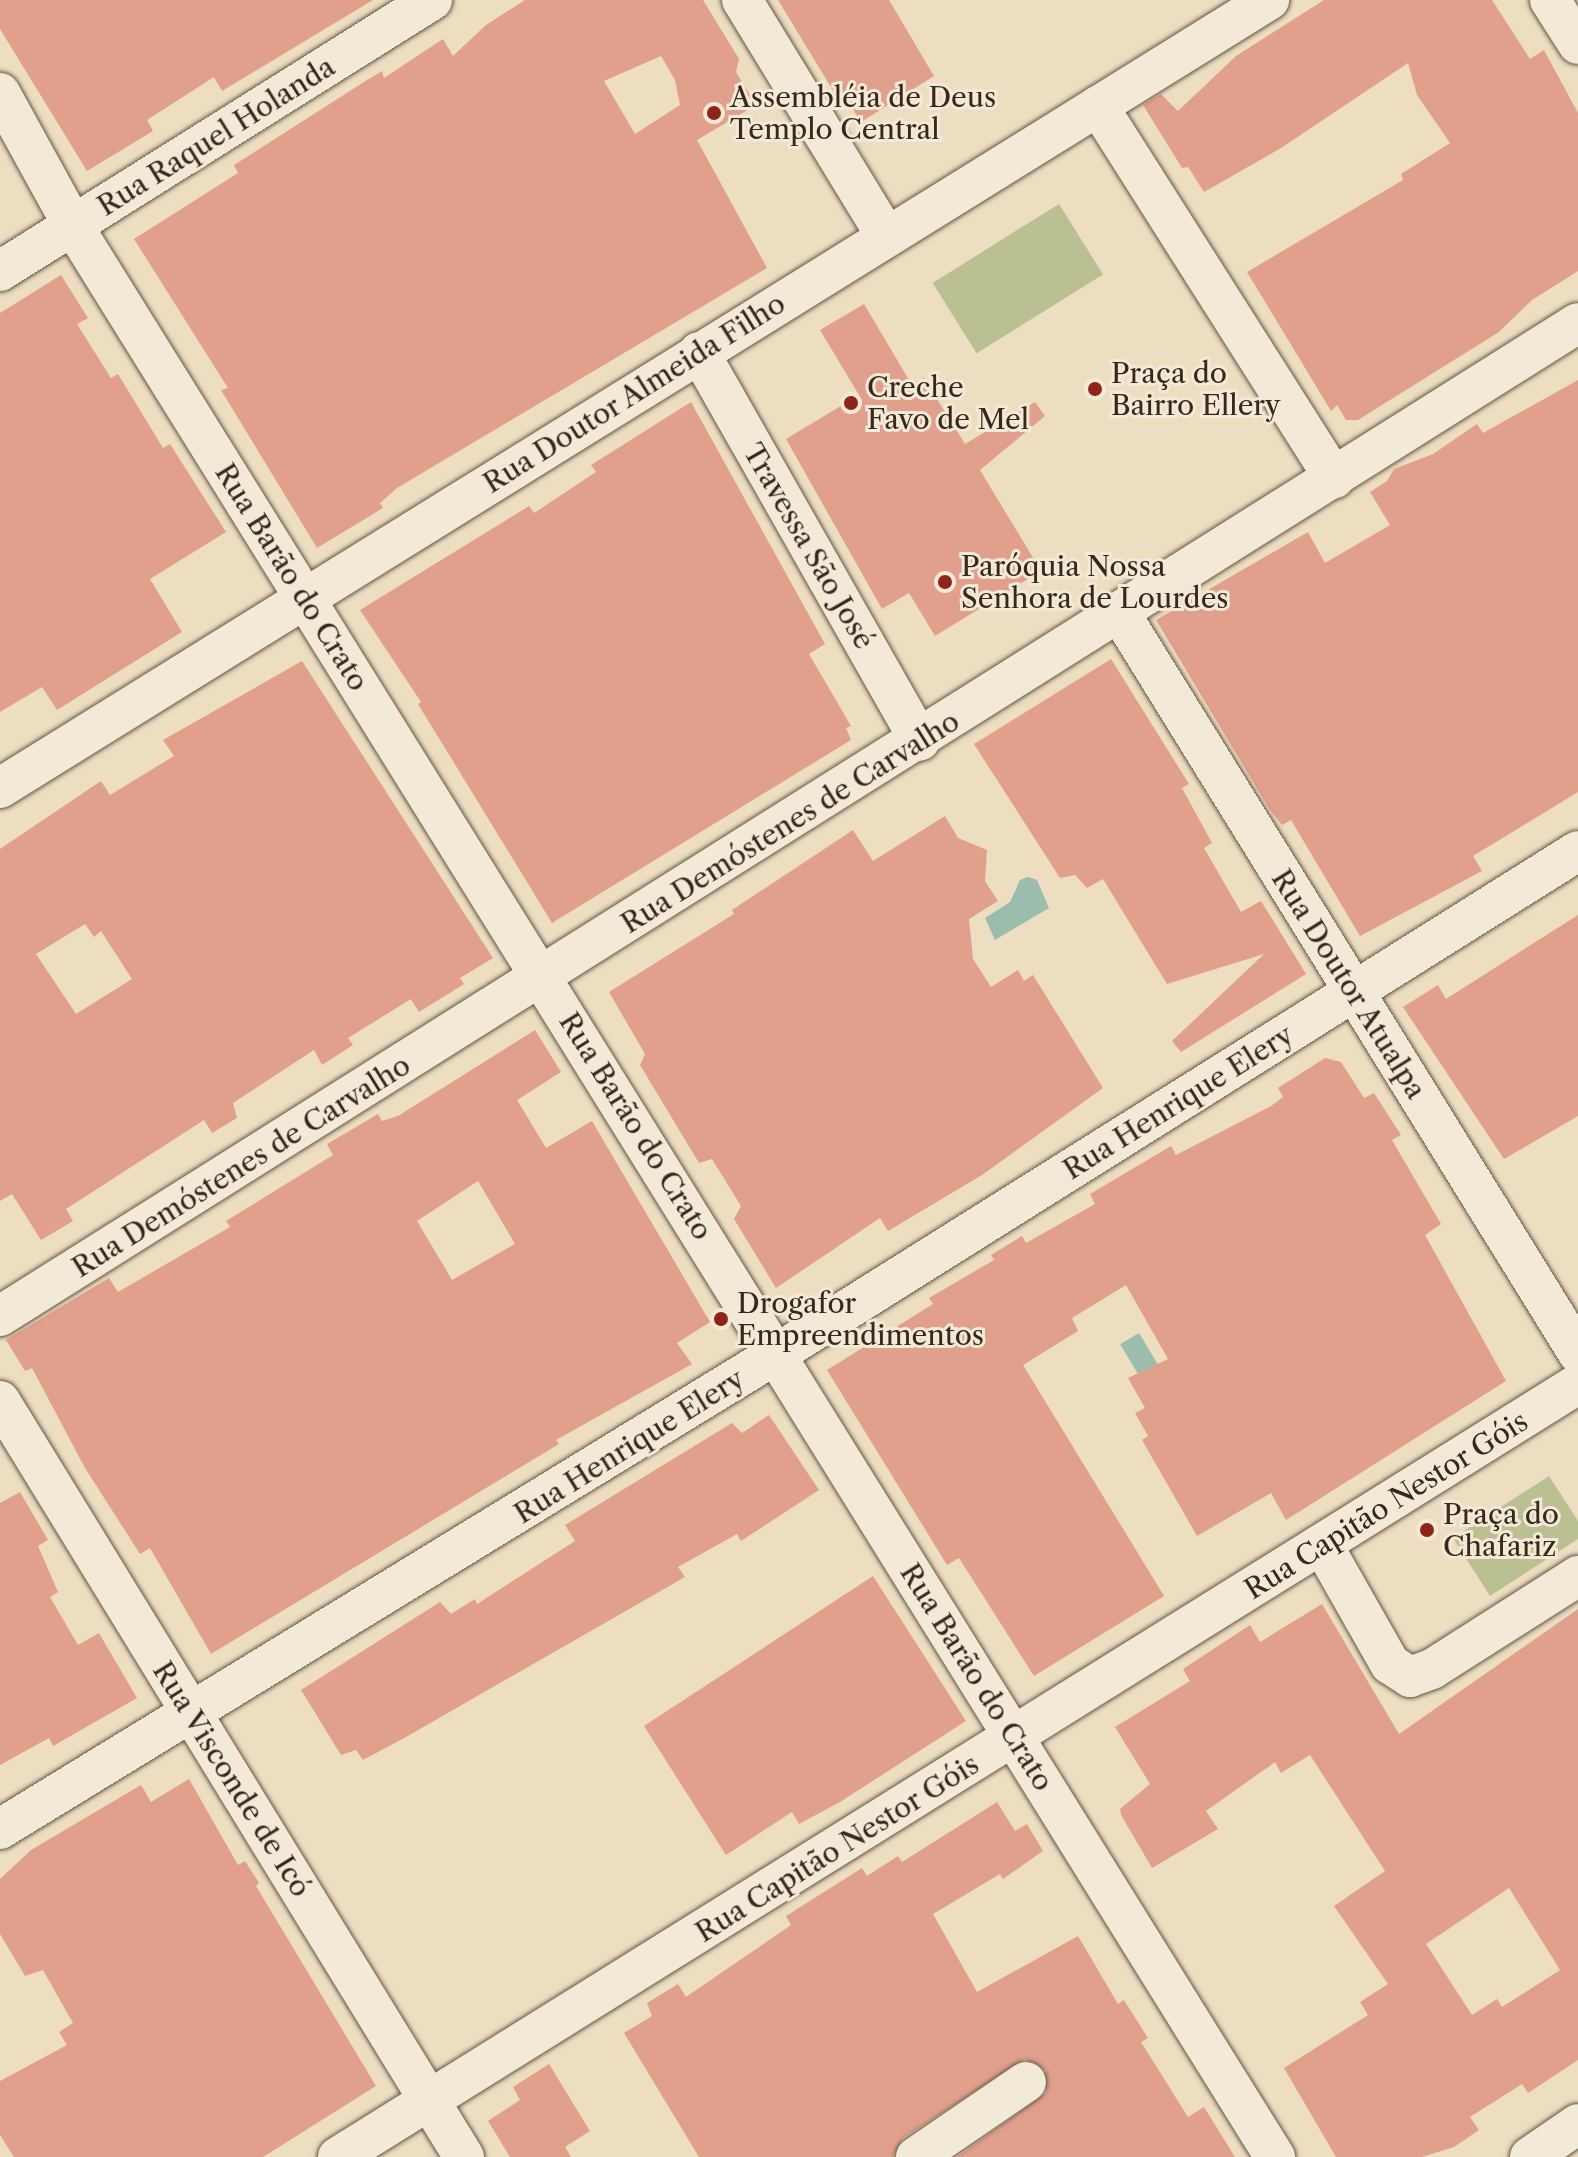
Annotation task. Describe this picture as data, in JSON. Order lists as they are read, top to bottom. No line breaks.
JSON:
{"streets":{"street":["Rua Raquel Holanda","Rua Doutor Almeida Filho","Travessa São José","Rua Barão do Crato","Rua Demóstenes de Carvalho","Rua Doutor Atualpa","Rua Henrique Elery","Rua Capitão Nestor Góis","Rua Visconde de Icó"]},"crossings":[["Rua Raquel Holanda","Rua Barão do Crato"],["Rua Doutor Almeida Filho","Travessa São José"],["Rua Doutor Almeida Filho","Rua Barão do Crato"],["Travessa São José","Rua Demóstenes de Carvalho"],["Rua Barão do Crato","Rua Demóstenes de Carvalho"],["Rua Barão do Crato","Rua Henrique Elery"],["Rua Barão do Crato","Rua Capitão Nestor Góis"],["Rua Demóstenes de Carvalho","Rua Doutor Atualpa"],["Rua Doutor Atualpa","Rua Henrique Elery"],["Rua Henrique Elery","Rua Visconde de Icó"],["Rua Capitão Nestor Góis","Rua Visconde de Icó"]],"places":["Assembléia de Deus Templo Central","Praça do Bairro Ellery","Creche Favo de Mel","Paróquia Nossa Senhora de Lourdes","Drogafor Empreendimentos","Praça do Chafariz"]}
